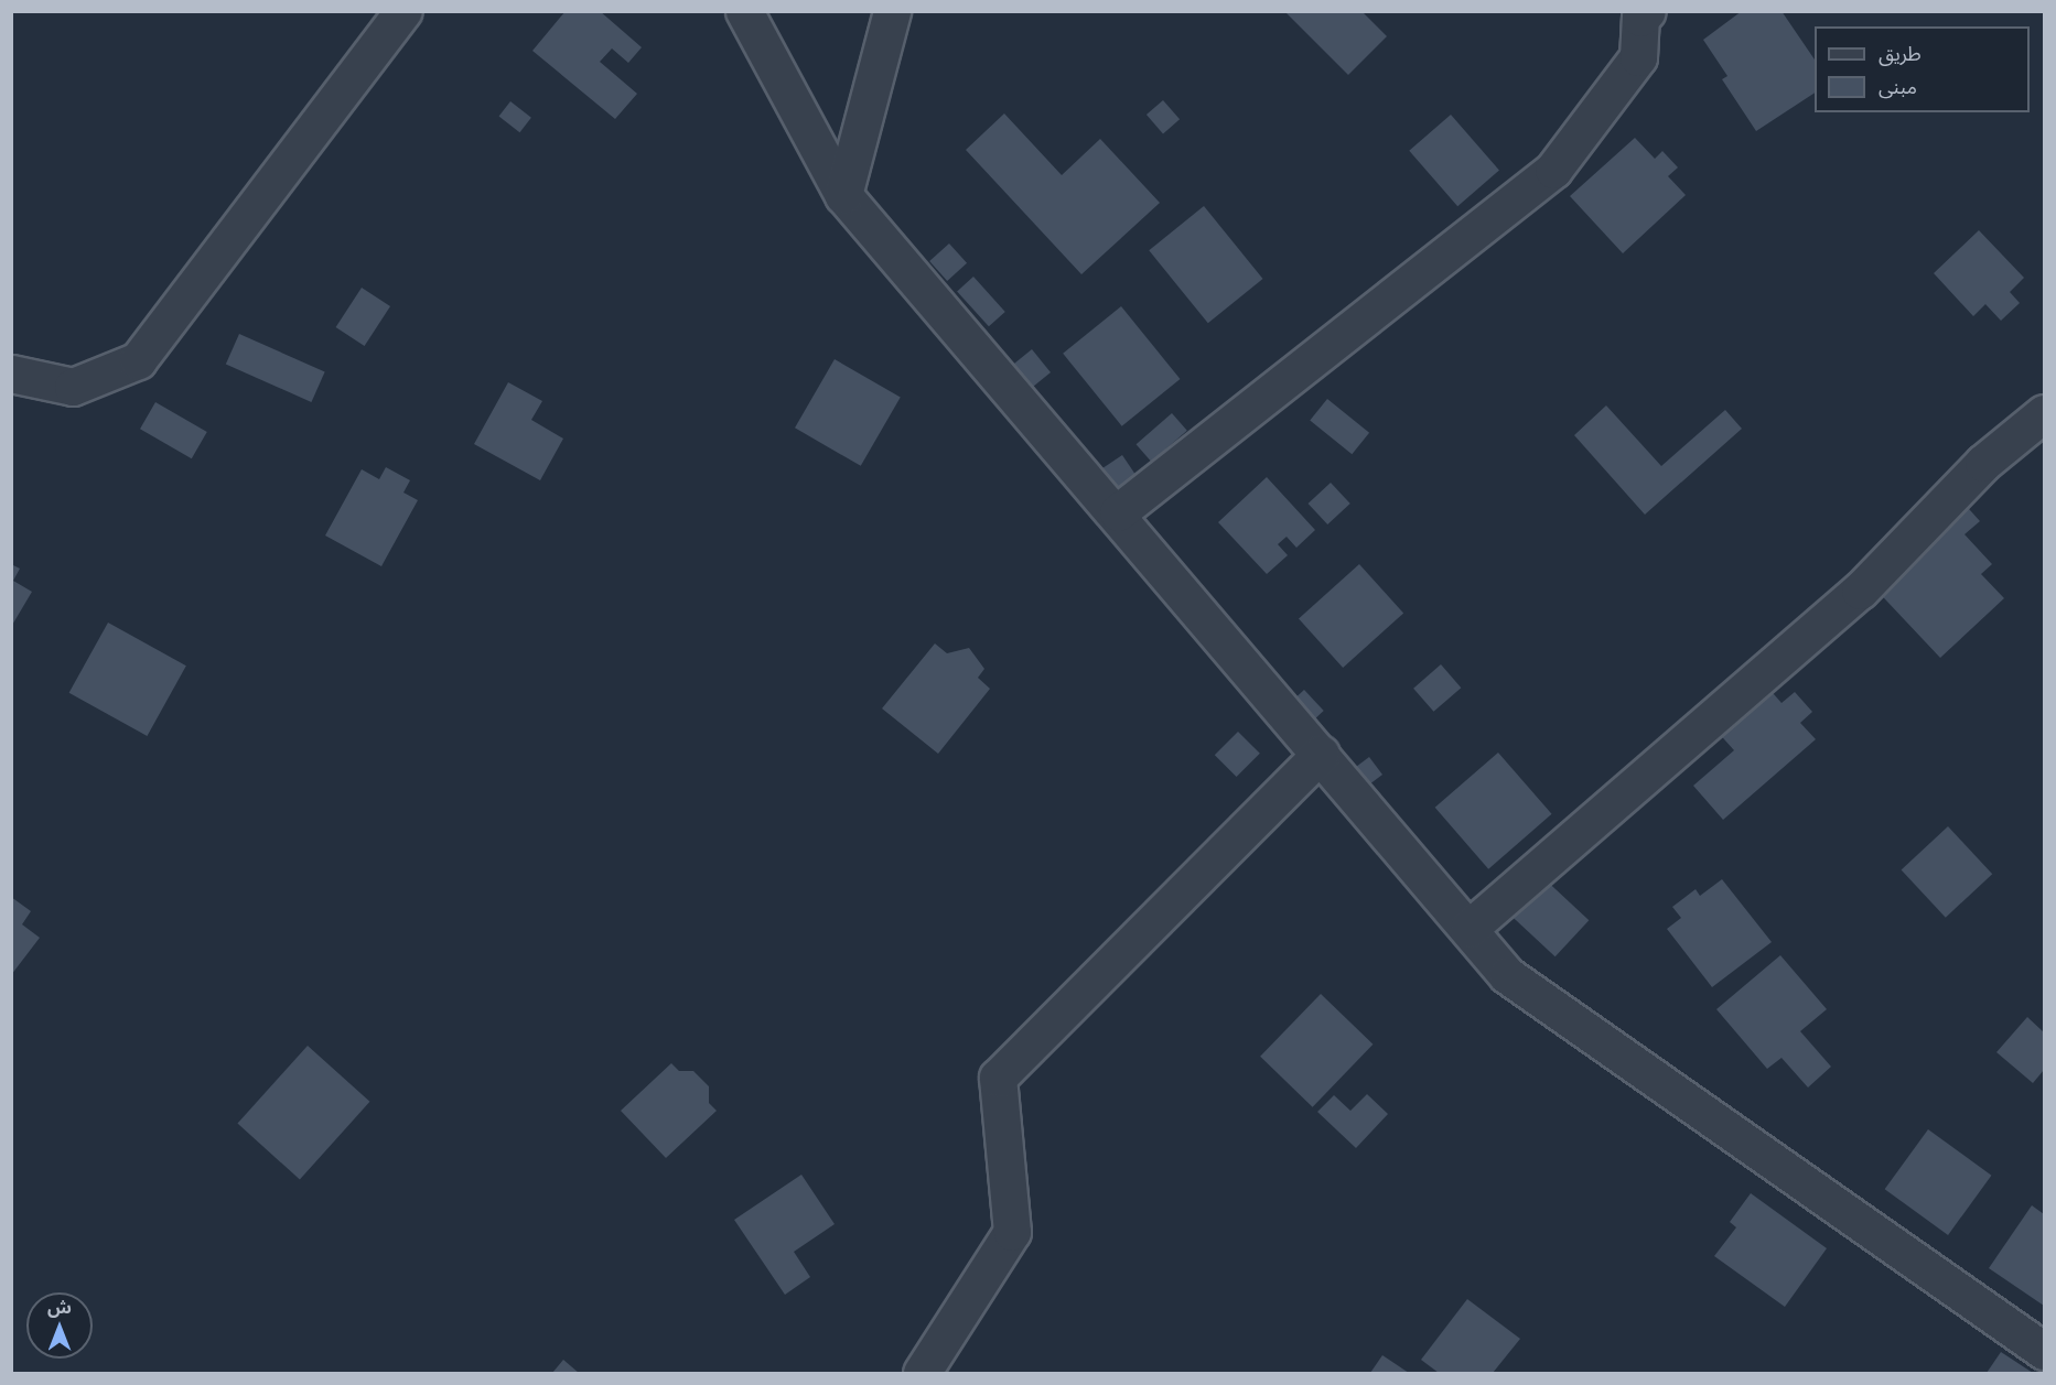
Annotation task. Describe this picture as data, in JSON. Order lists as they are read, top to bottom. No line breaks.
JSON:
{"legend":["طريق","مبنى"],"north":"top"}
